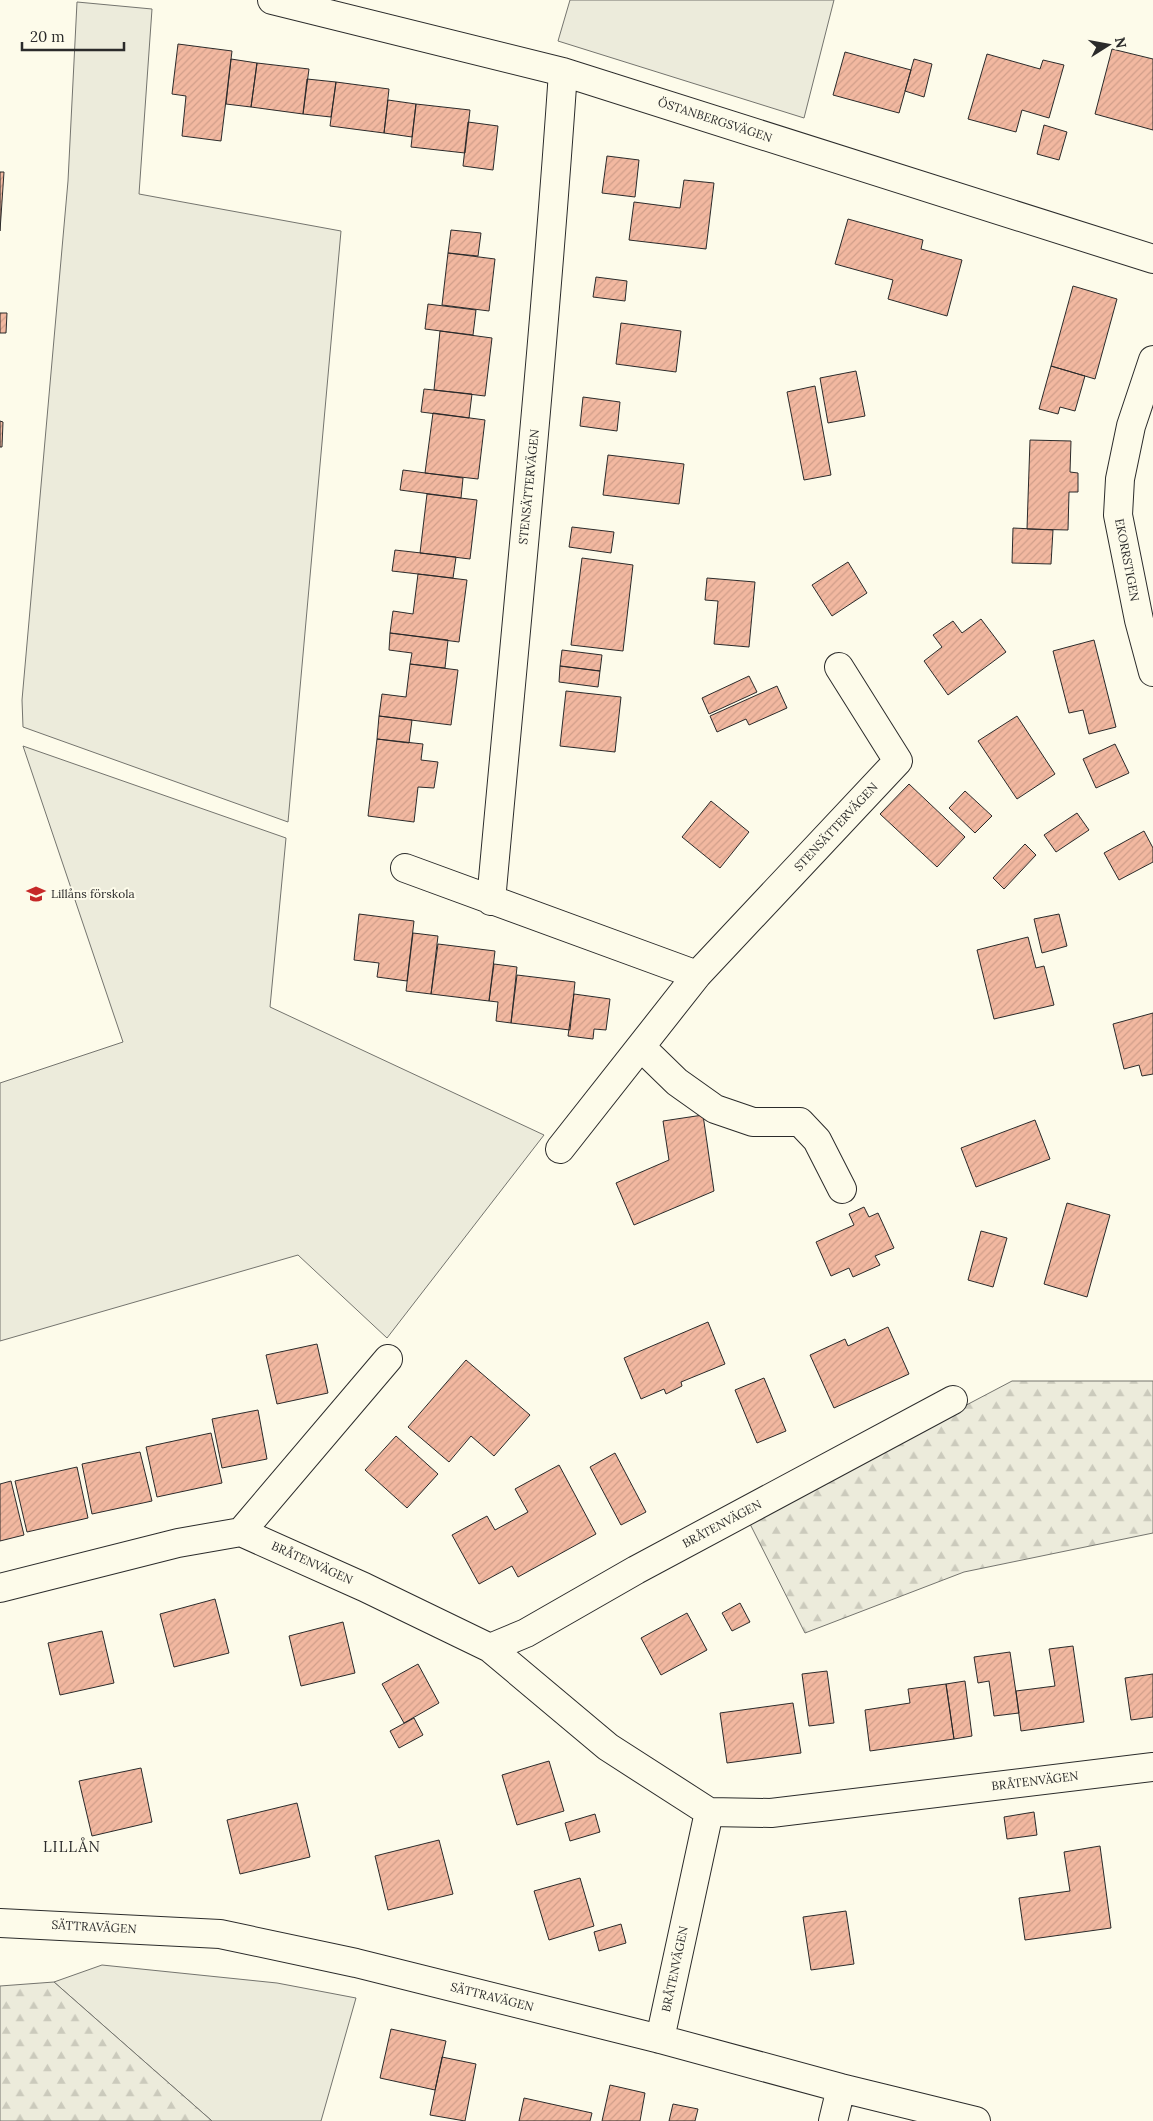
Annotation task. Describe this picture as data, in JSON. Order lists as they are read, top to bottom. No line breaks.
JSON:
{"streets":{"street":["ÖSTANBERGSVÄGEN","STENSÄTTERVÄGEN","EKORRSTIGEN","BRÅTENVÄGEN","SÄTTRAVÄGEN"]},"crossings":[["ÖSTANBERGSVÄGEN","STENSÄTTERVÄGEN"],["BRÅTENVÄGEN","SÄTTRAVÄGEN"]],"districts":["LILLÅN"],"places":{"school or university":["Lillåns förskola"]},"scale_bar":"20 m","north":"right"}
